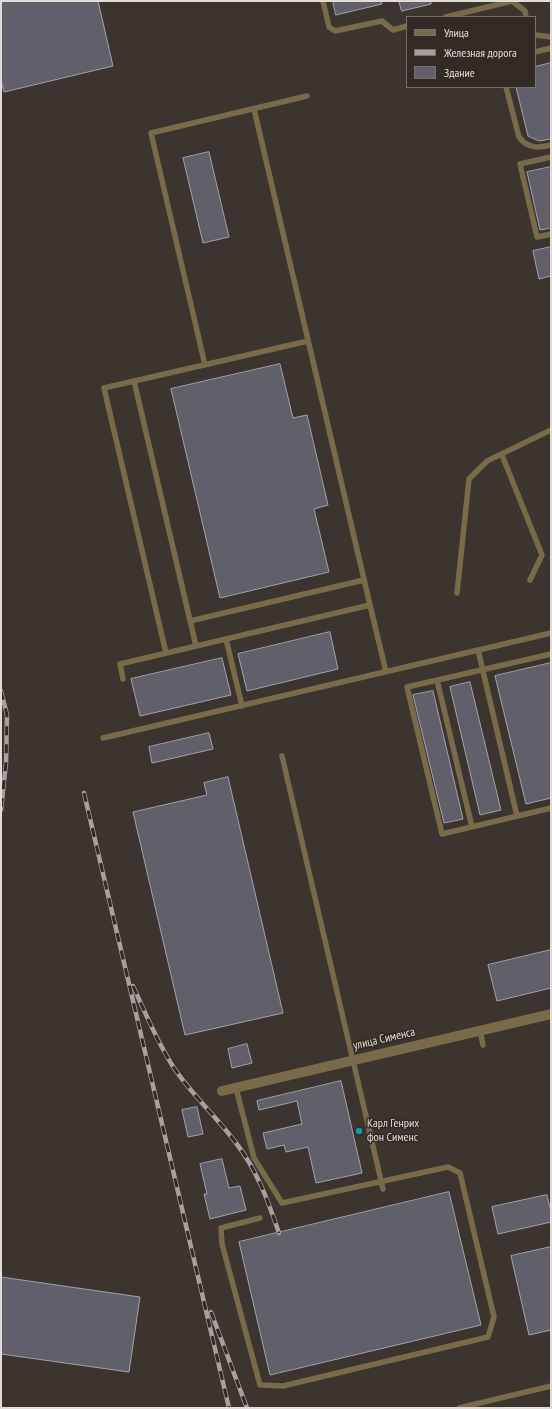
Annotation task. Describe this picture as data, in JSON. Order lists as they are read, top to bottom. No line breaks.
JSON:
{"streets":{"street":["улица Сименса"]},"places":["Карл Генрих фон Сименс"],"legend":["Улица","Железная дорога","Здание"]}
